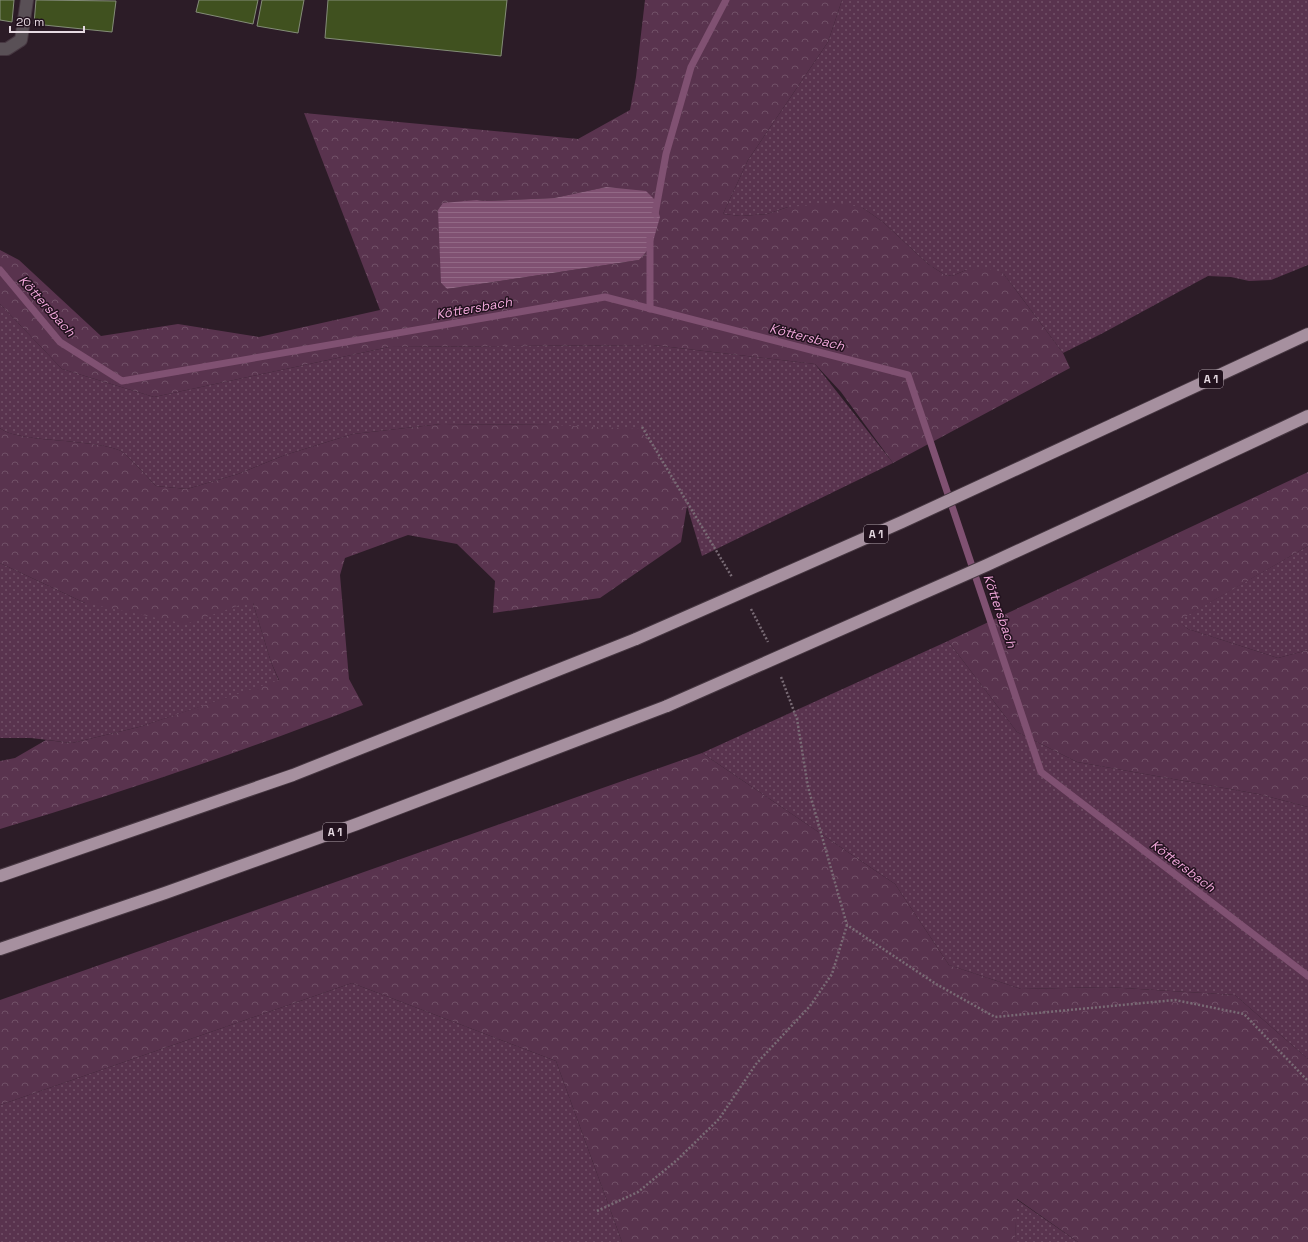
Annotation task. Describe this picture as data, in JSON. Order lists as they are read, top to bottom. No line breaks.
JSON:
{"streets":{"highway":["A 1"]},"water":["Köttersbach"],"scale_bar":"20 m"}
